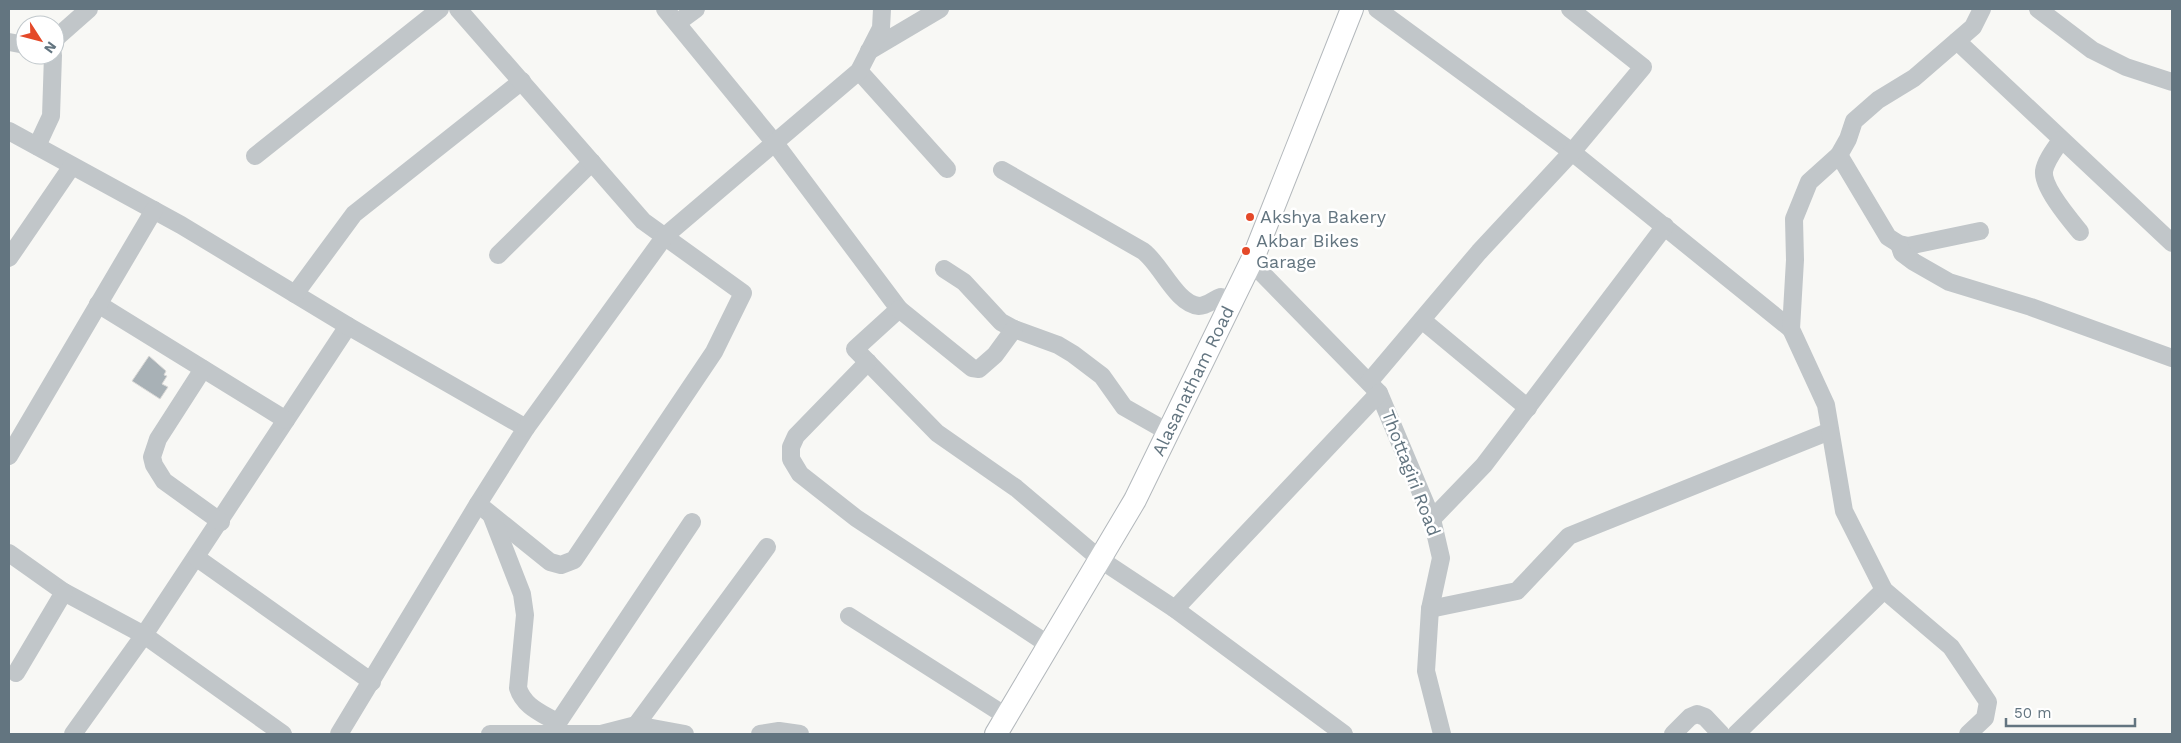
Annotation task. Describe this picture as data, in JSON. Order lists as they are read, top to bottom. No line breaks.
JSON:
{"streets":{"main road":["Alasanatham Road"],"street":["Thottagiri Road"]},"crossings":[["Alasanatham Road","Thottagiri Road"]],"places":["Akshya Bakery","Akbar Bikes Garage"],"scale_bar":"50 m","north":"bottom right"}
